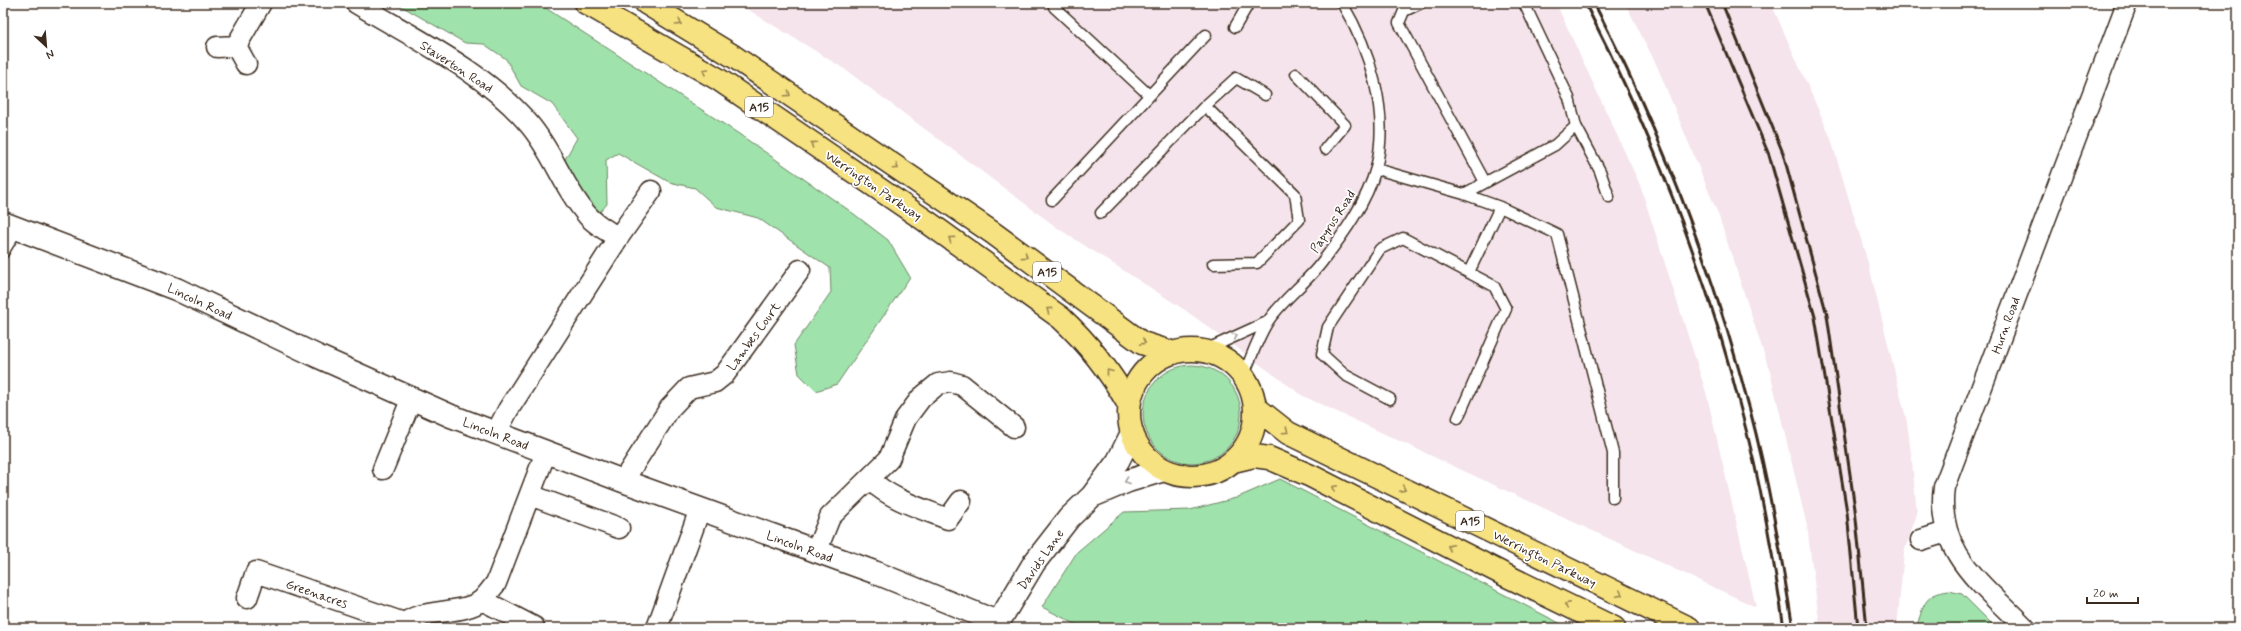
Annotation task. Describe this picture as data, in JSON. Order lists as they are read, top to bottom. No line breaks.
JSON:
{"streets":{"highway":["A15","Werrington Parkway"],"street":["Staverton Road","Lincoln Road","Hurn Road","Lambes Court","Davids Lane","Greenacres"],"lane":["Papyrus Road"]},"crossings":[["A15","Werrington Parkway"],["A15","Papyrus Road"],["A15","Davids Lane"],["Werrington Parkway","Papyrus Road"],["Werrington Parkway","Davids Lane"],["Papyrus Road","Davids Lane"],["Lincoln Road","Lambes Court"],["Lincoln Road","Davids Lane"],["Lincoln Road","Greenacres"]],"scale_bar":"20 m","north":"bottom right"}
